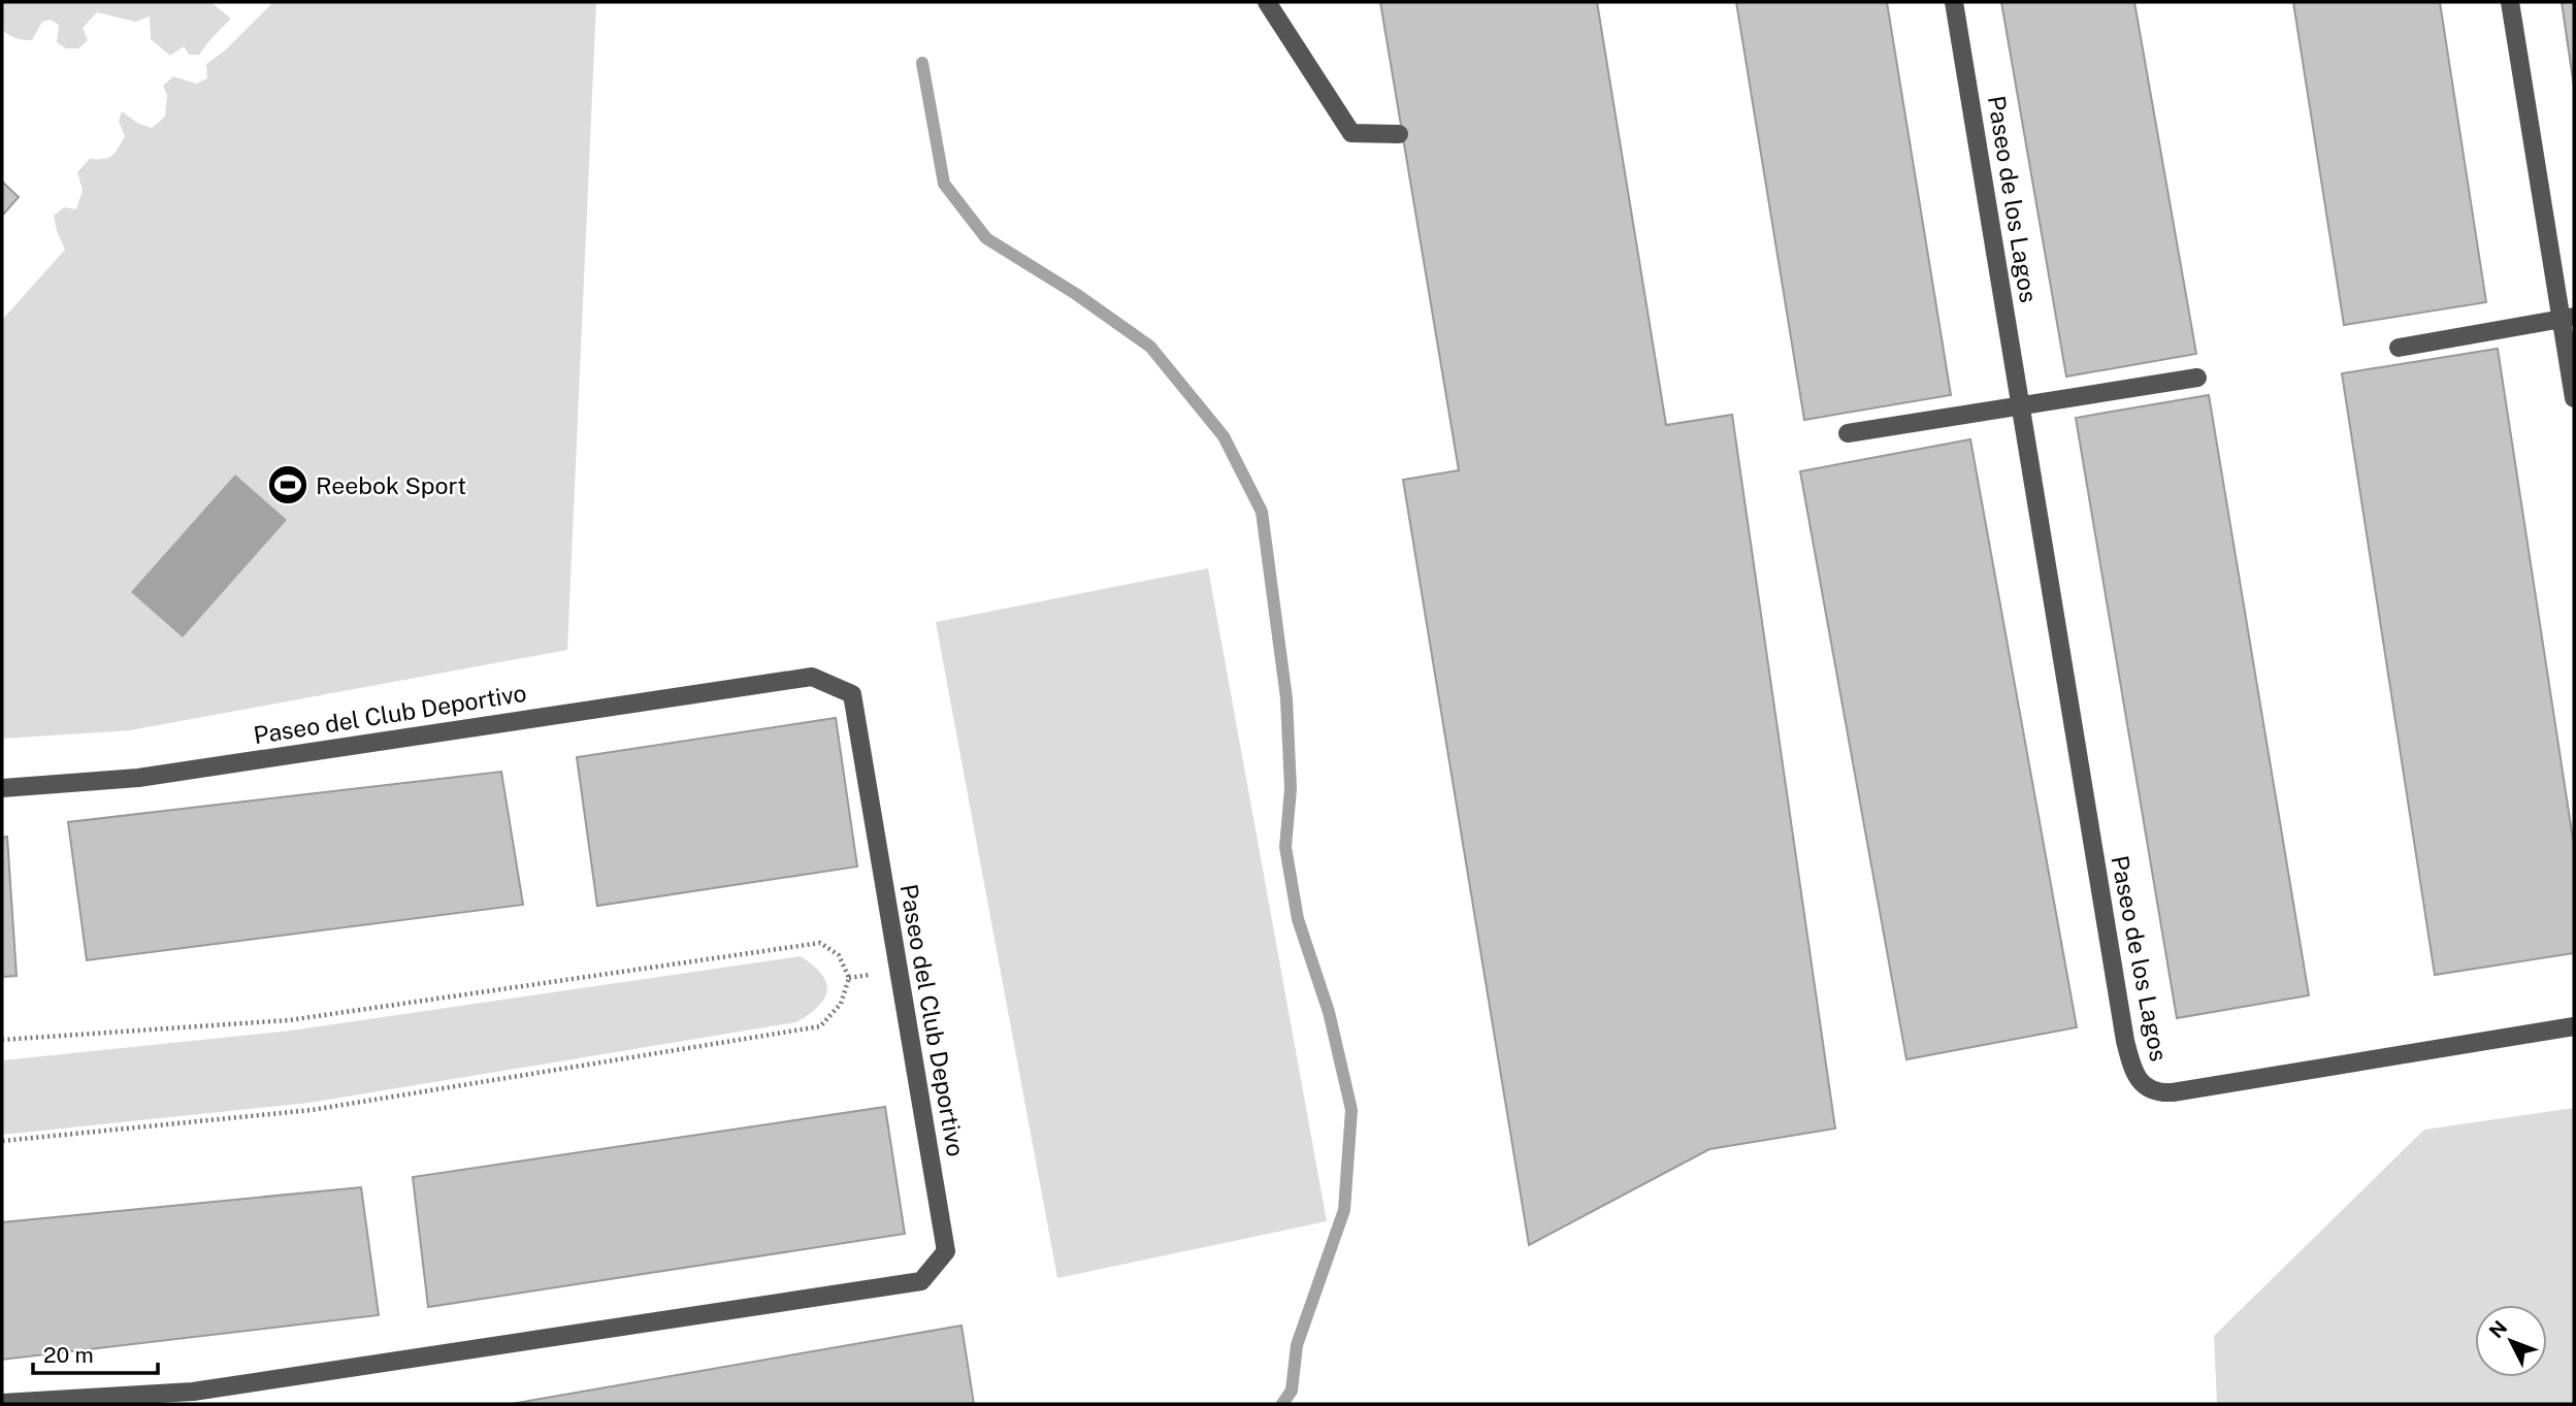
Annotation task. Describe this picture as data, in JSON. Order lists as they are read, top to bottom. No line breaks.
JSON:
{"streets":{"street":["Paseo de los Lagos","Paseo del Club Deportivo"]},"places":{"sports":["Reebok Sport"]},"scale_bar":"20 m","north":"top left"}
